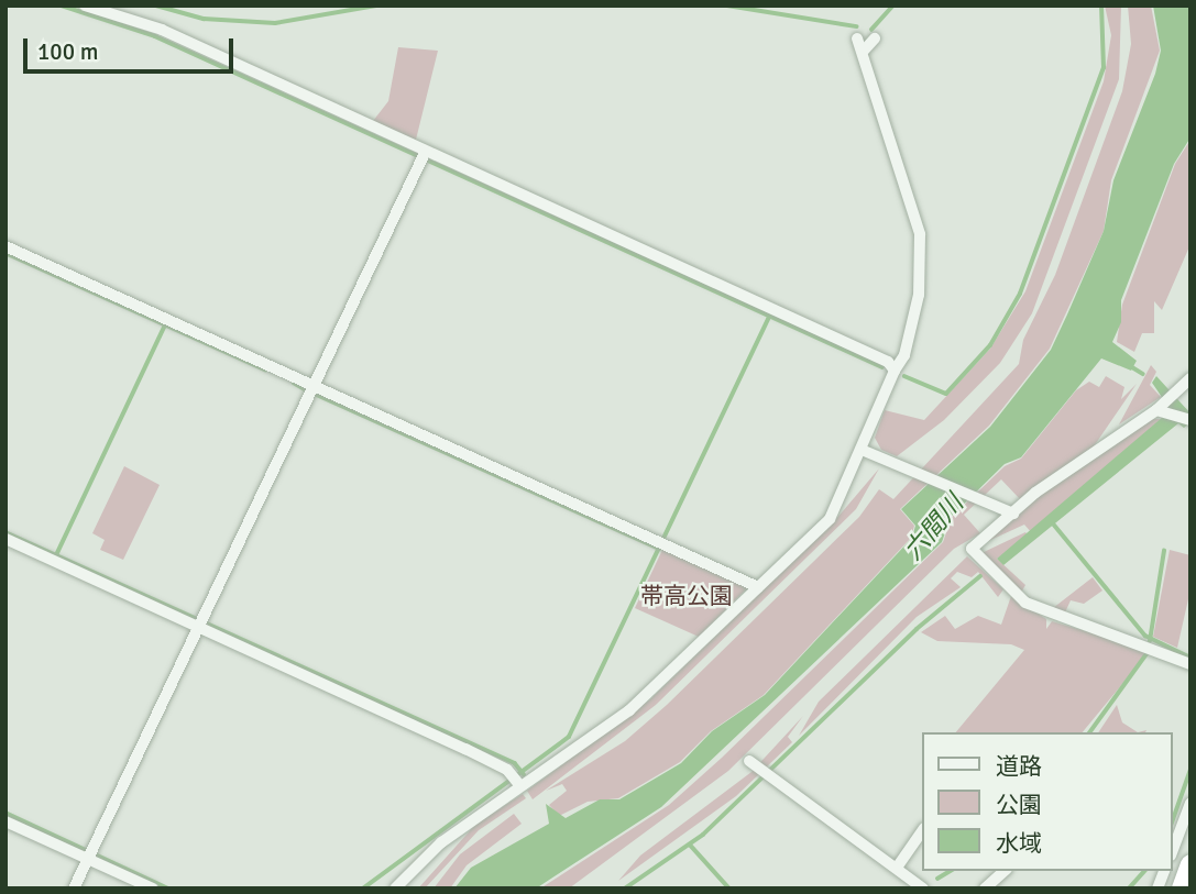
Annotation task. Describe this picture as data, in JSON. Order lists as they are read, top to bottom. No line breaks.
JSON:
{"water":["六間川"],"parks":["帯高公園"],"legend":["道路","公園","水域"],"scale_bar":"100 m"}
